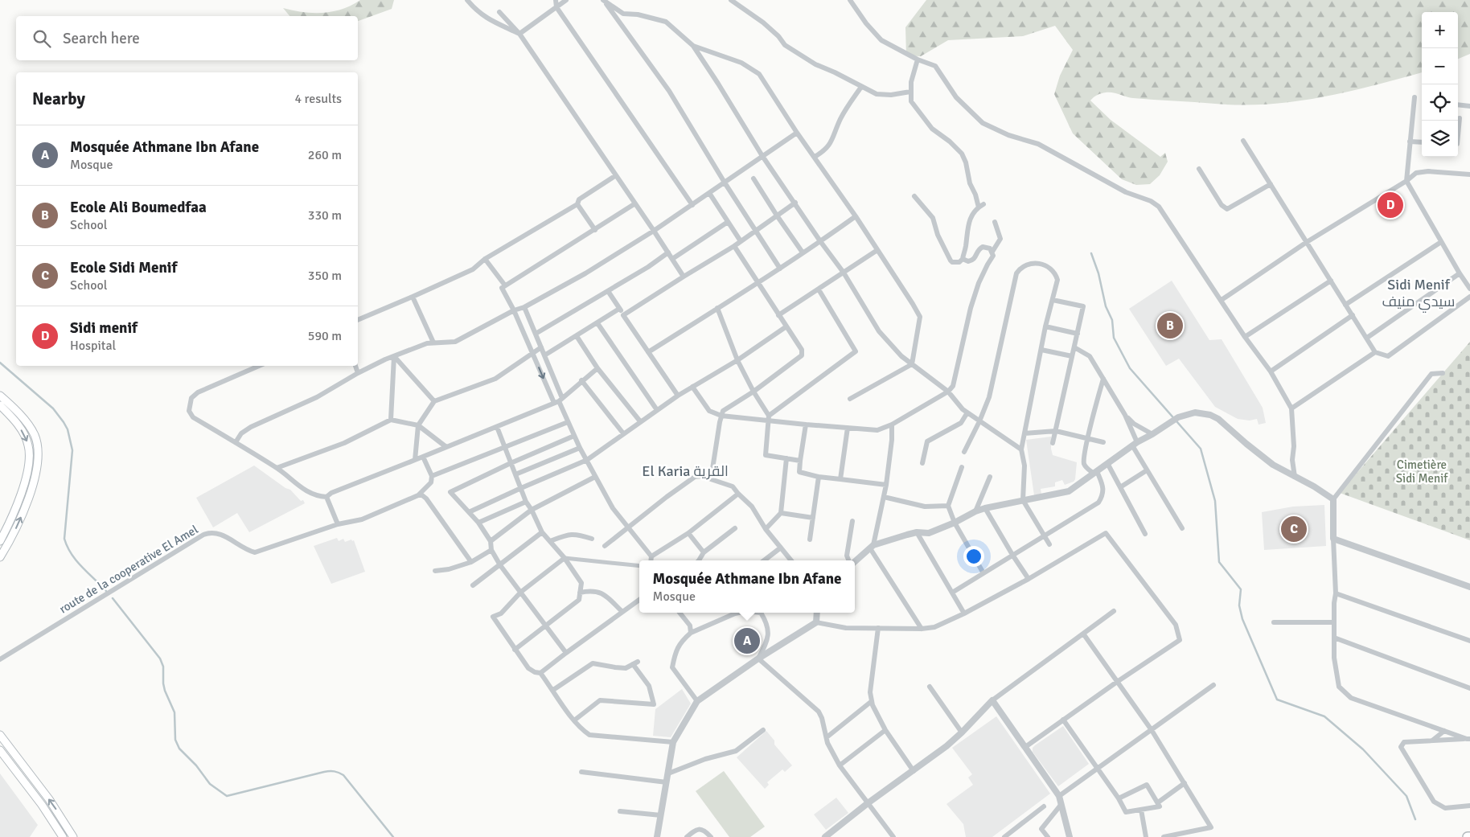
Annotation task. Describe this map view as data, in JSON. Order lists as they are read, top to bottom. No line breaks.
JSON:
{"streets":{"street":["route de la cooperative El Amel"]},"districts":["Sidi Menif سيدي منيف","El Karia القرية"],"parks":["Cimetière Sidi Menif"],"page":{"map_buttons":["+","−"],"search":"Search here","heading":["Nearby","4 results"],"list":[{"mark":"A","name":"Mosquée Athmane Ibn Afane","note":"Mosque","value":"260 m"},{"mark":"B","name":"Ecole Ali Boumedfaa","note":"School","value":"330 m"},{"mark":"C","name":"Ecole Sidi Menif","note":"School","value":"350 m"},{"mark":"D","name":"Sidi menif","note":"Hospital","value":"590 m"}],"pins":["D","B","C","A"],"popup":["Mosquée Athmane Ibn Afane","Mosque"]}}
